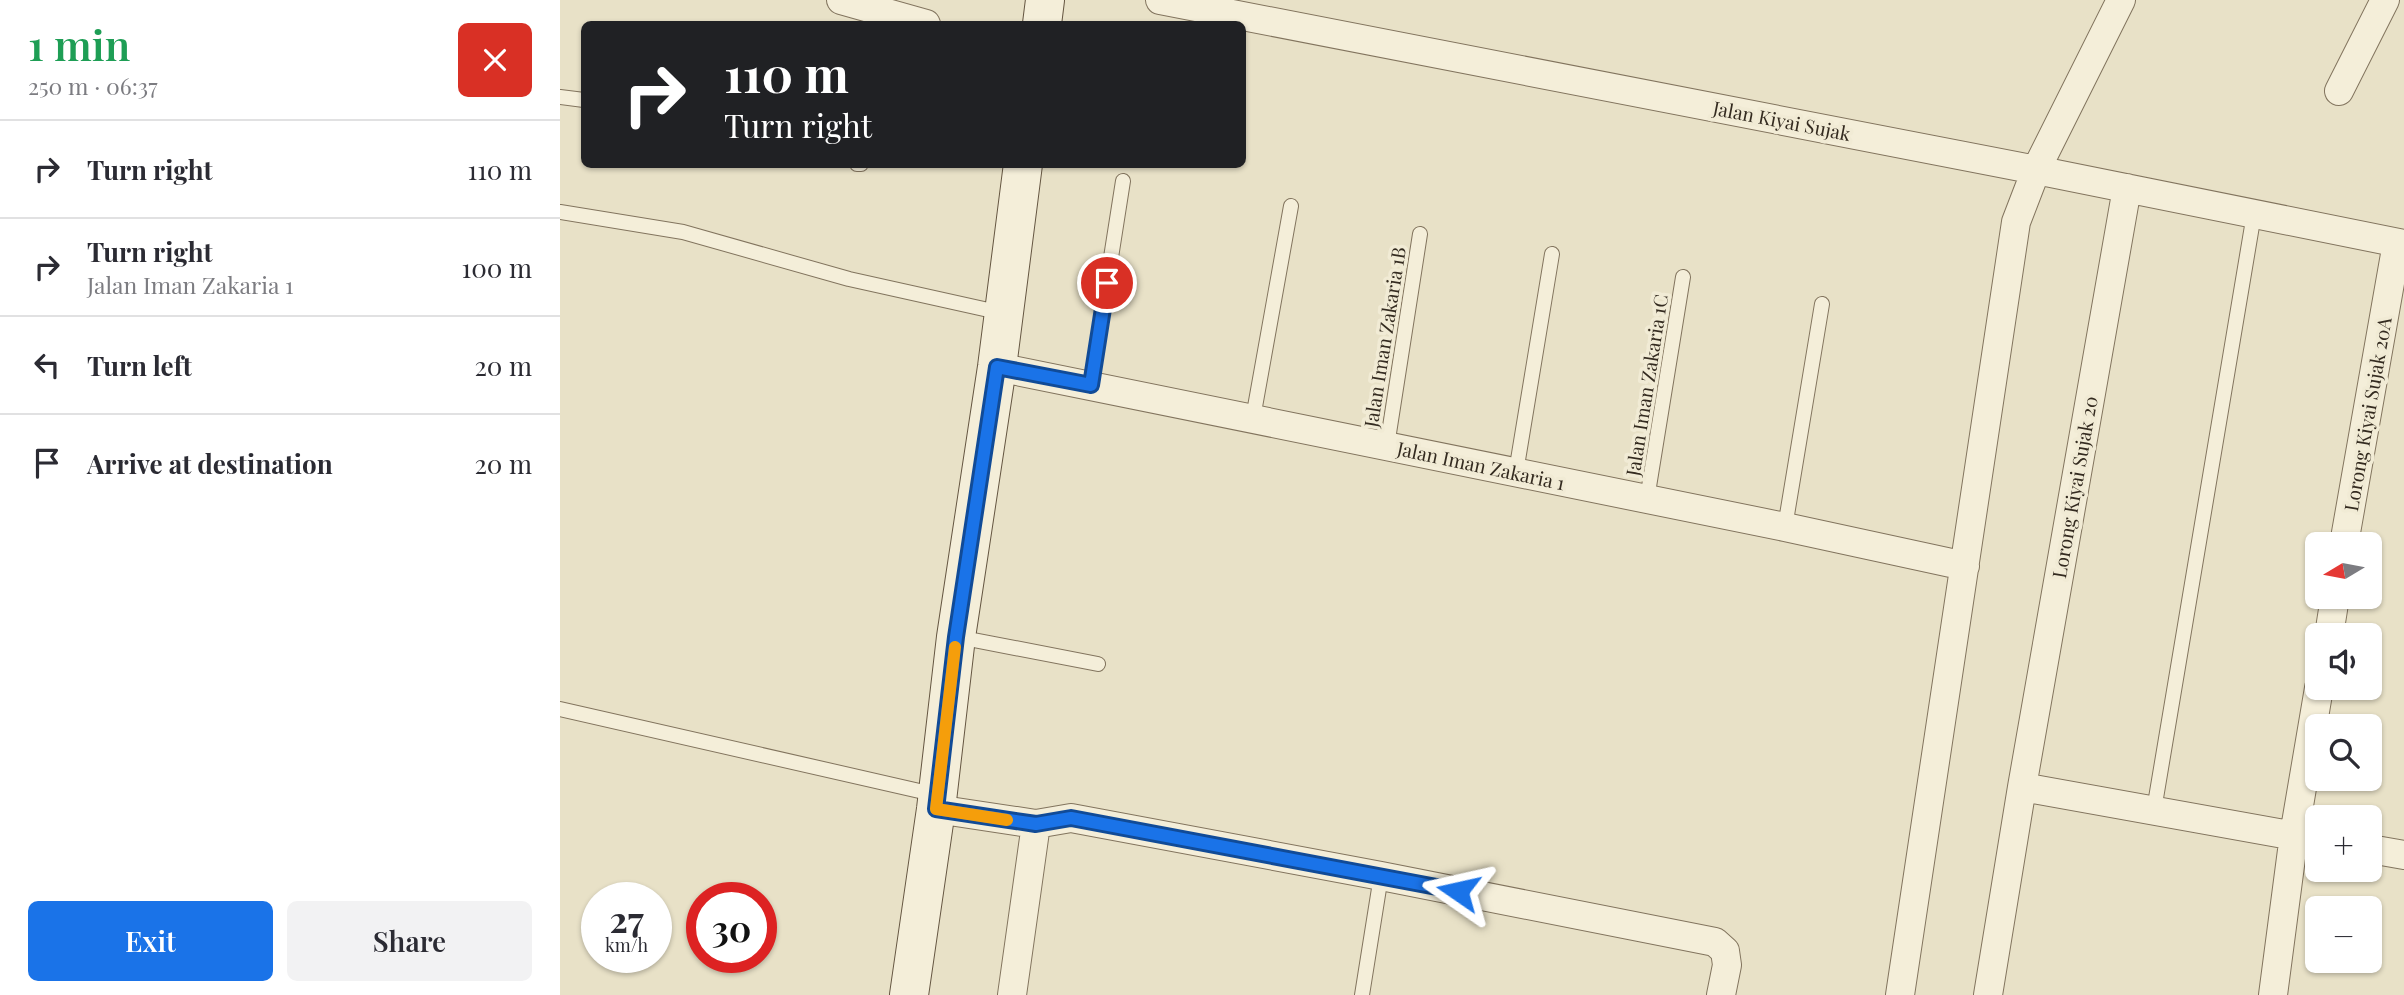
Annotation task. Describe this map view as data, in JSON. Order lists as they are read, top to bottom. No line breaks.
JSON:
{"streets":{"street":["Jalan Kiyai Sujak","Lorong Kiyai Sujak 20A","Jalan Iman Zakaria 1","Lorong Kiyai Sujak 20"],"lane":["Jalan Iman Zakaria 1B","Jalan Iman Zakaria 1C"]},"crossings":[["Jalan Kiyai Sujak","Lorong Kiyai Sujak 20A"],["Jalan Kiyai Sujak","Lorong Kiyai Sujak 20"],["Jalan Iman Zakaria 1B","Jalan Iman Zakaria 1"],["Jalan Iman Zakaria 1C","Jalan Iman Zakaria 1"]],"north":"left","page":{"heading":["1 min","250 m · 06:37"],"turn":["110 m","Turn right"],"list":[{"name":"Turn right","value":"110 m"},{"name":"Turn right","note":"Jalan Iman Zakaria 1","value":"100 m"},{"name":"Turn left","value":"20 m"},{"name":"Arrive at destination","value":"20 m"}],"map_buttons":["+","−"],"speed":"27 km/h","limit":"30","buttons":["Exit","Share"]}}
